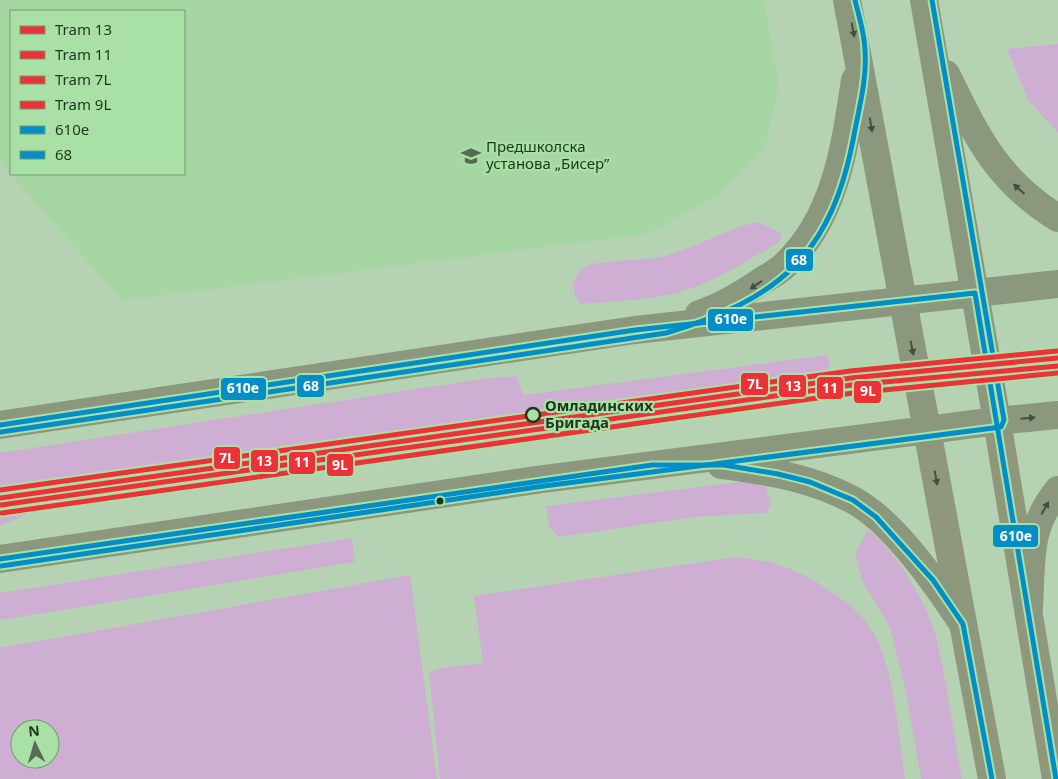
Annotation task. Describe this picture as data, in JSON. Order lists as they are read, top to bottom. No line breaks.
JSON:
{"places":{"school or university":["Предшколска установа „Бисер”"],"other":["Омладинских Бригада"]},"lines":["transit line 68","transit line 610e","tram line 7L","tram line 13","tram line 11","tram line 9L"],"legend":["Tram 13","Tram 11","Tram 7L","Tram 9L","610e","68"],"north":"top"}
